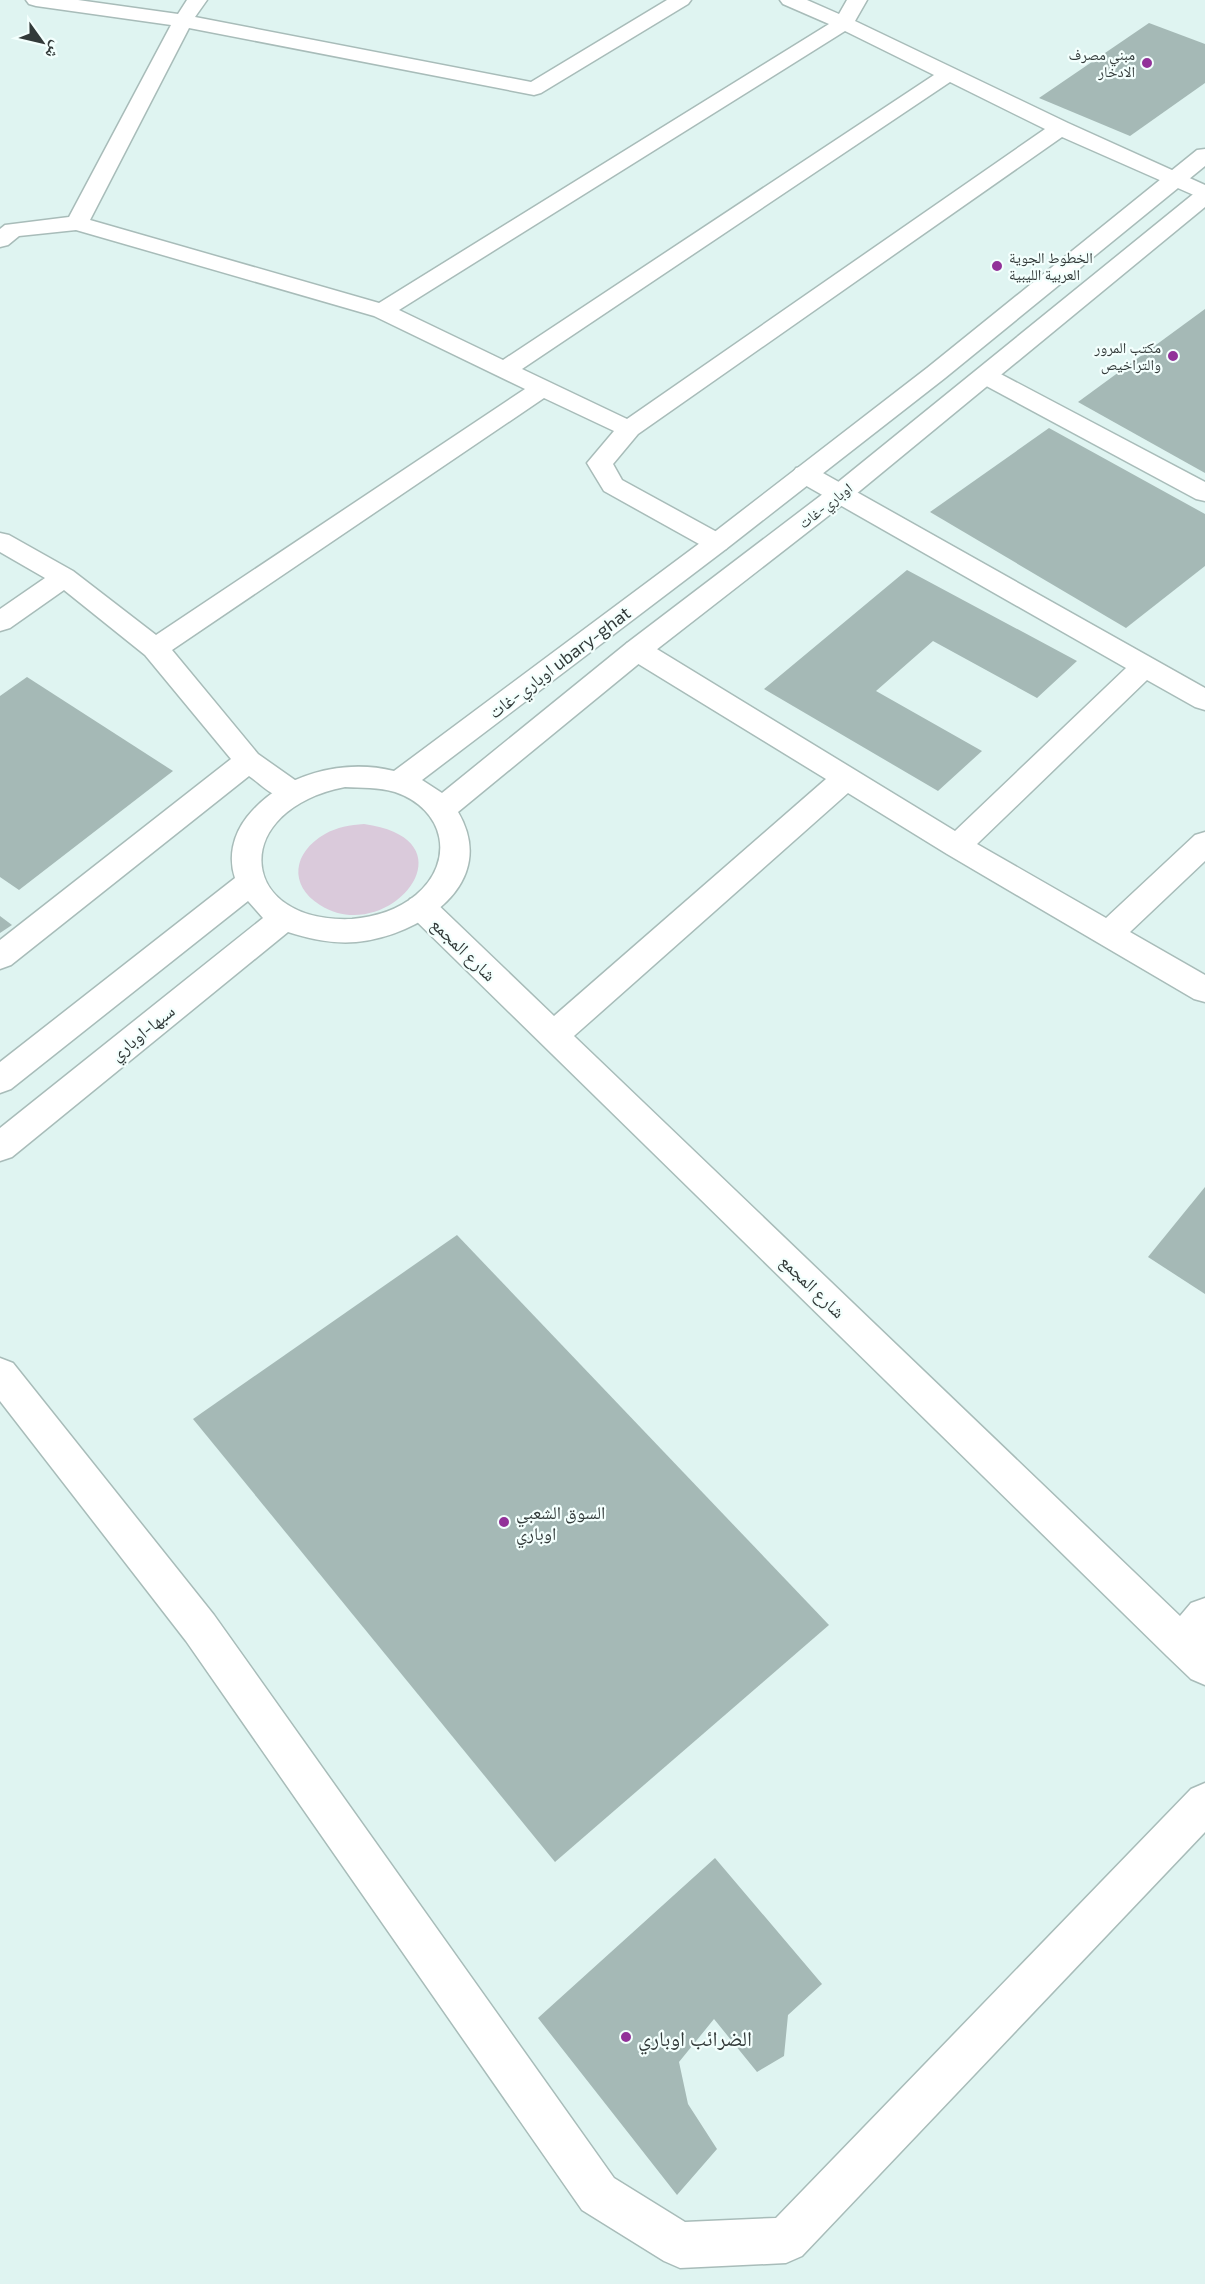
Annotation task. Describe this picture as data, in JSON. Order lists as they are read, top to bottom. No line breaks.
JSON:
{"streets":{"main road":["اوباري-غات","اوباري-غات ubary-ghat","شارع المجمع","سبها-اوباري"]},"crossings":[["اوباري-غات","اوباري-غات ubary-ghat"],["اوباري-غات","شارع المجمع"],["اوباري-غات","سبها-اوباري"],["اوباري-غات ubary-ghat","شارع المجمع"],["اوباري-غات ubary-ghat","سبها-اوباري"],["شارع المجمع","سبها-اوباري"]],"places":["مبني مصرف الادخار","الخطوط الجوية العربية الليبية","مكتب المرور والتراخيص","السوق الشعبي اوباري","الضرائب اوباري"],"north":"bottom right"}
